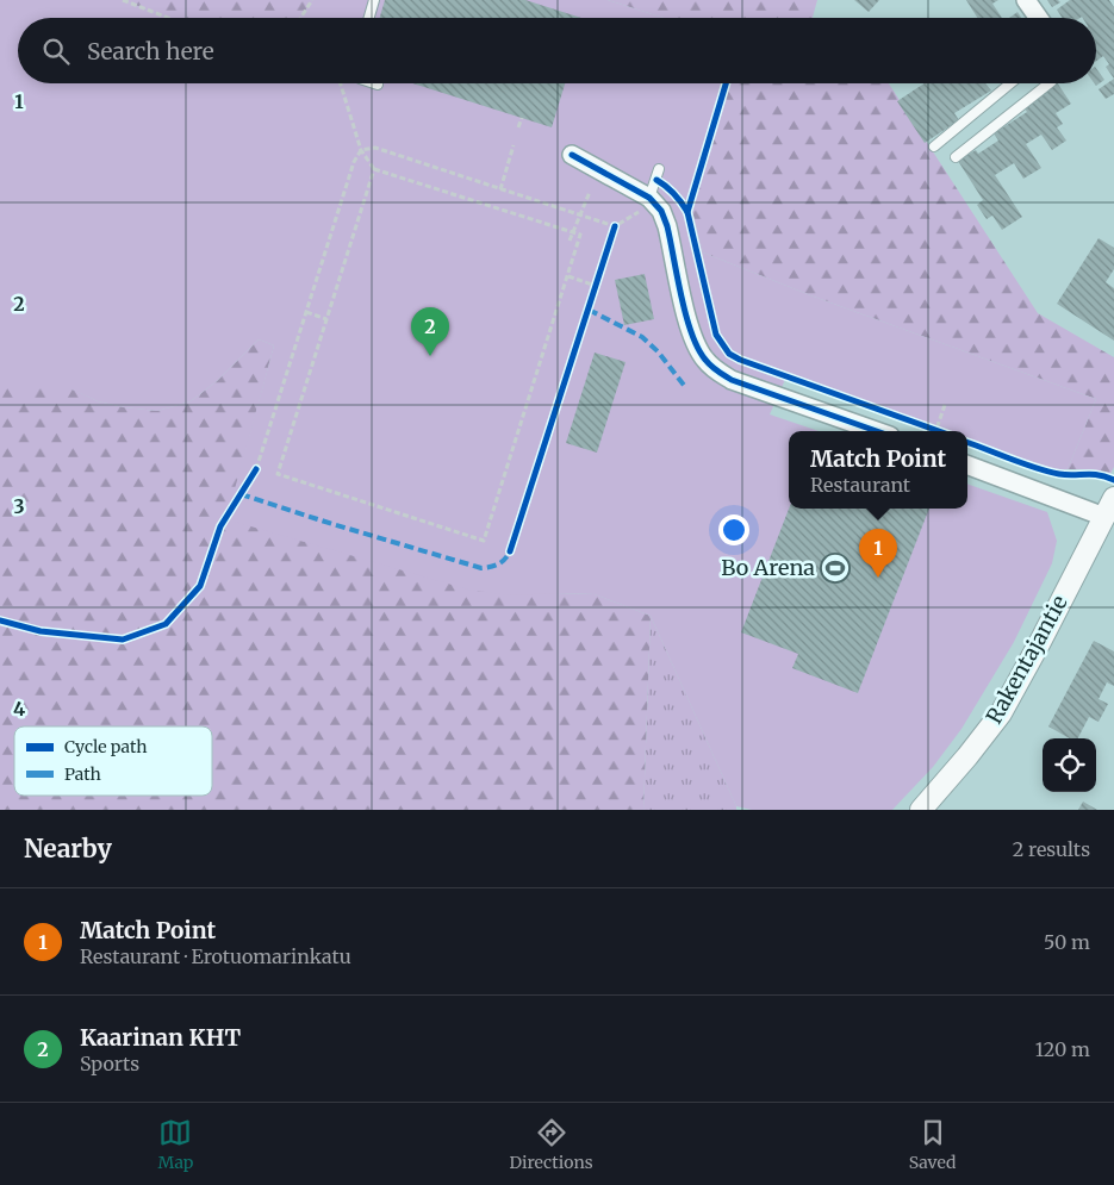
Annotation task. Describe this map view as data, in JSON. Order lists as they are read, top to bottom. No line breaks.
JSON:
{"streets":{"street":["Rakentajantie"]},"places":{"sports":["Bo Arena"]},"legend":["Cycle path","Path"],"page":{"search":"Search here","pins":["2","1"],"popup":["Match Point","Restaurant"],"heading":["Nearby","2 results"],"list":[{"mark":"1","name":"Match Point","note":"Restaurant · Erotuomarinkatu","value":"50 m"},{"mark":"2","name":"Kaarinan KHT","note":"Sports","value":"120 m"}],"nav":["Map","Directions","Saved"]},"grid":{"rows":["1","2","3","4"]}}
